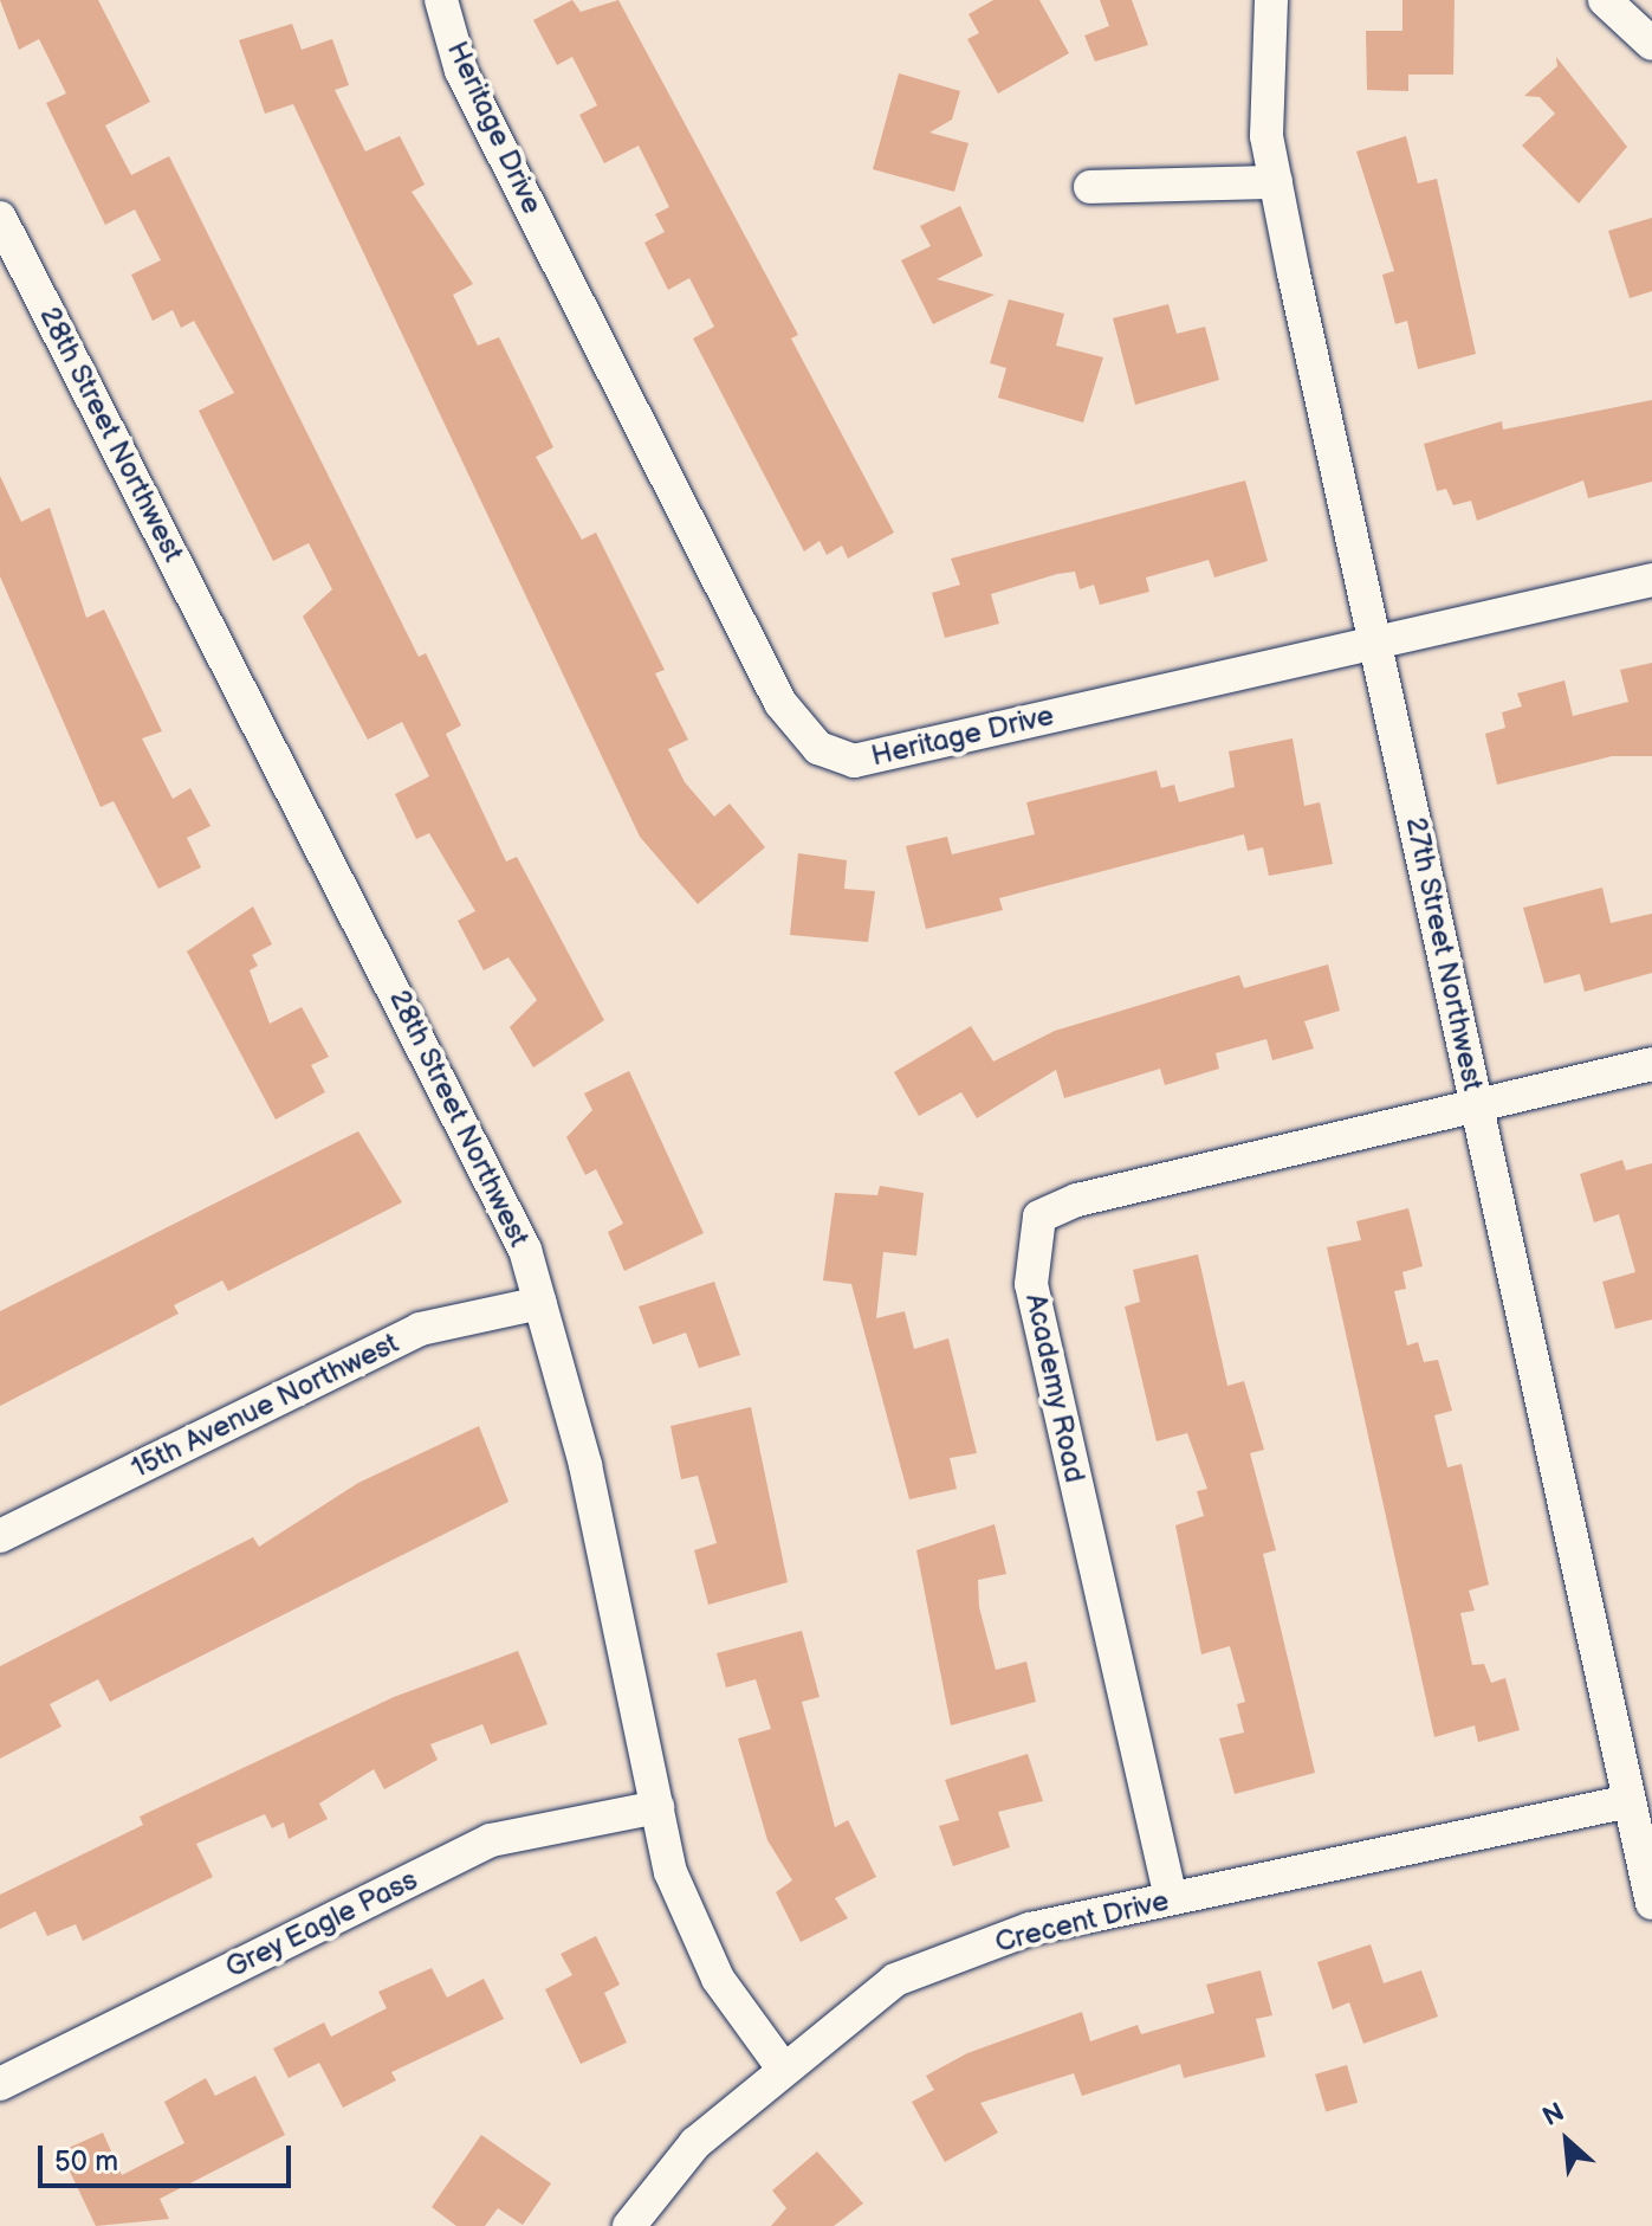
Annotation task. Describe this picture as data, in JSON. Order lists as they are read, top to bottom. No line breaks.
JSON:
{"streets":{"street":["Heritage Drive","28th Street Northwest","27th Street Northwest","Academy Road","15th Avenue Northwest","Crecent Drive","Grey Eagle Pass"]},"crossings":[["Heritage Drive","27th Street Northwest"],["28th Street Northwest","15th Avenue Northwest"],["28th Street Northwest","Crecent Drive"],["28th Street Northwest","Grey Eagle Pass"],["27th Street Northwest","Academy Road"],["27th Street Northwest","Crecent Drive"],["Academy Road","Crecent Drive"]],"scale_bar":"50 m","north":"top left"}
